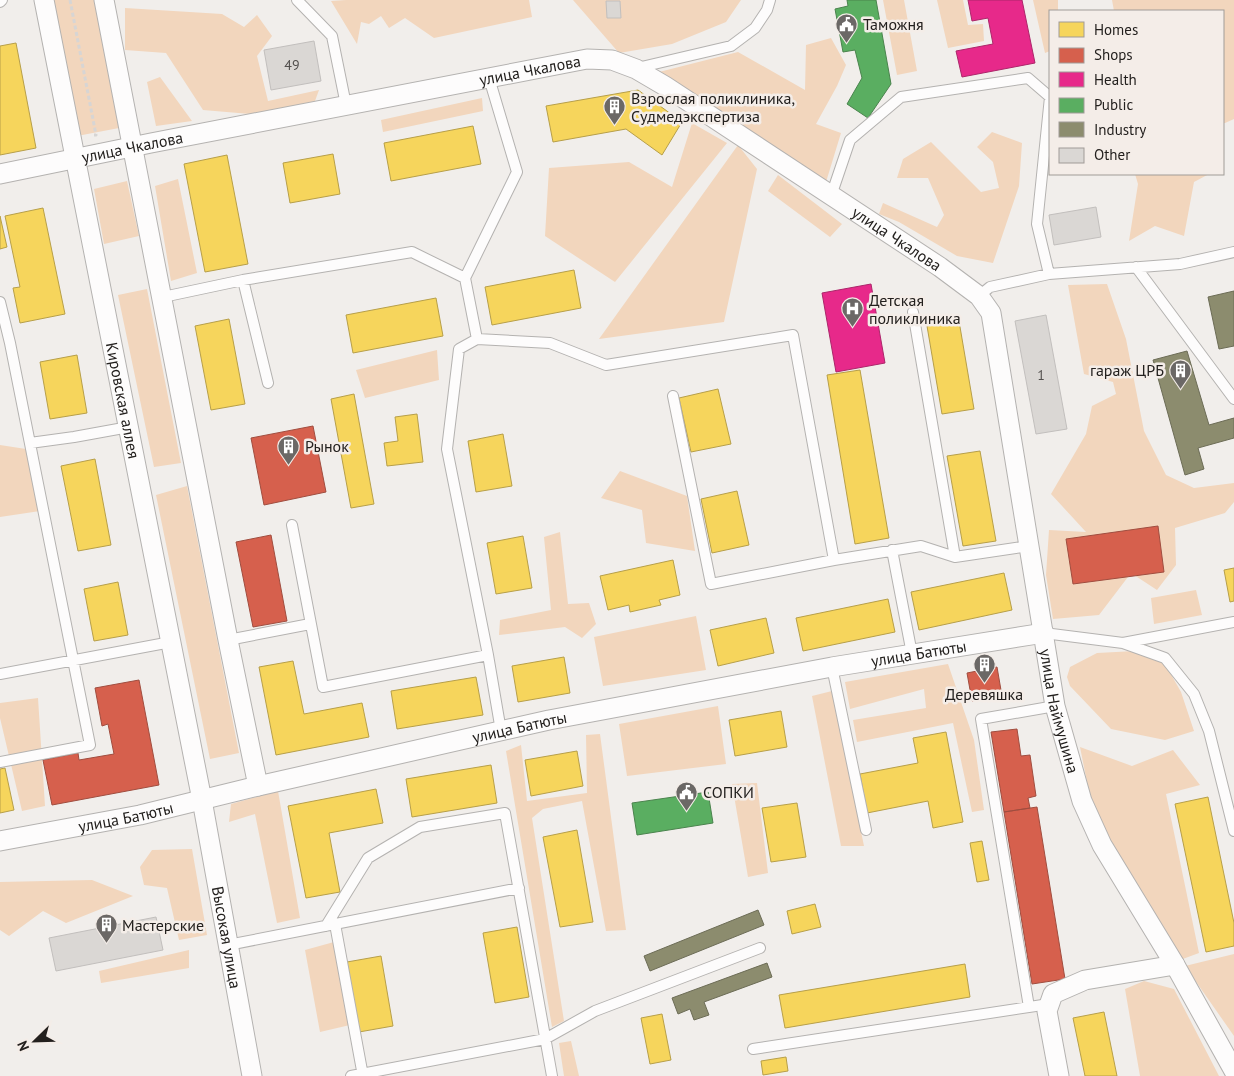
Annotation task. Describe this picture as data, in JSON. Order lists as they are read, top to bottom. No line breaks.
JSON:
{"streets":{"street":["улица Чкалова","Кировская аллея","улица Батюты","улица Наймушина","Высокая улица"]},"crossings":[["улица Чкалова","Кировская аллея"],["улица Чкалова","улица Наймушина"],["Кировская аллея","улица Батюты"],["Кировская аллея","Высокая улица"],["улица Батюты","улица Наймушина"],["улица Батюты","Высокая улица"]],"places":{"public building":["Таможня","СОПКИ"],"building":["Взрослая поликлиника, Судмедэкспертиза","гараж ЦРБ","Рынок","Деревяшка","Мастерские"],"hospital":["Детская поликлиника"]},"house_numbers":["49","1"],"legend":["Homes","Shops","Health","Public","Industry","Other"],"north":"bottom left"}
